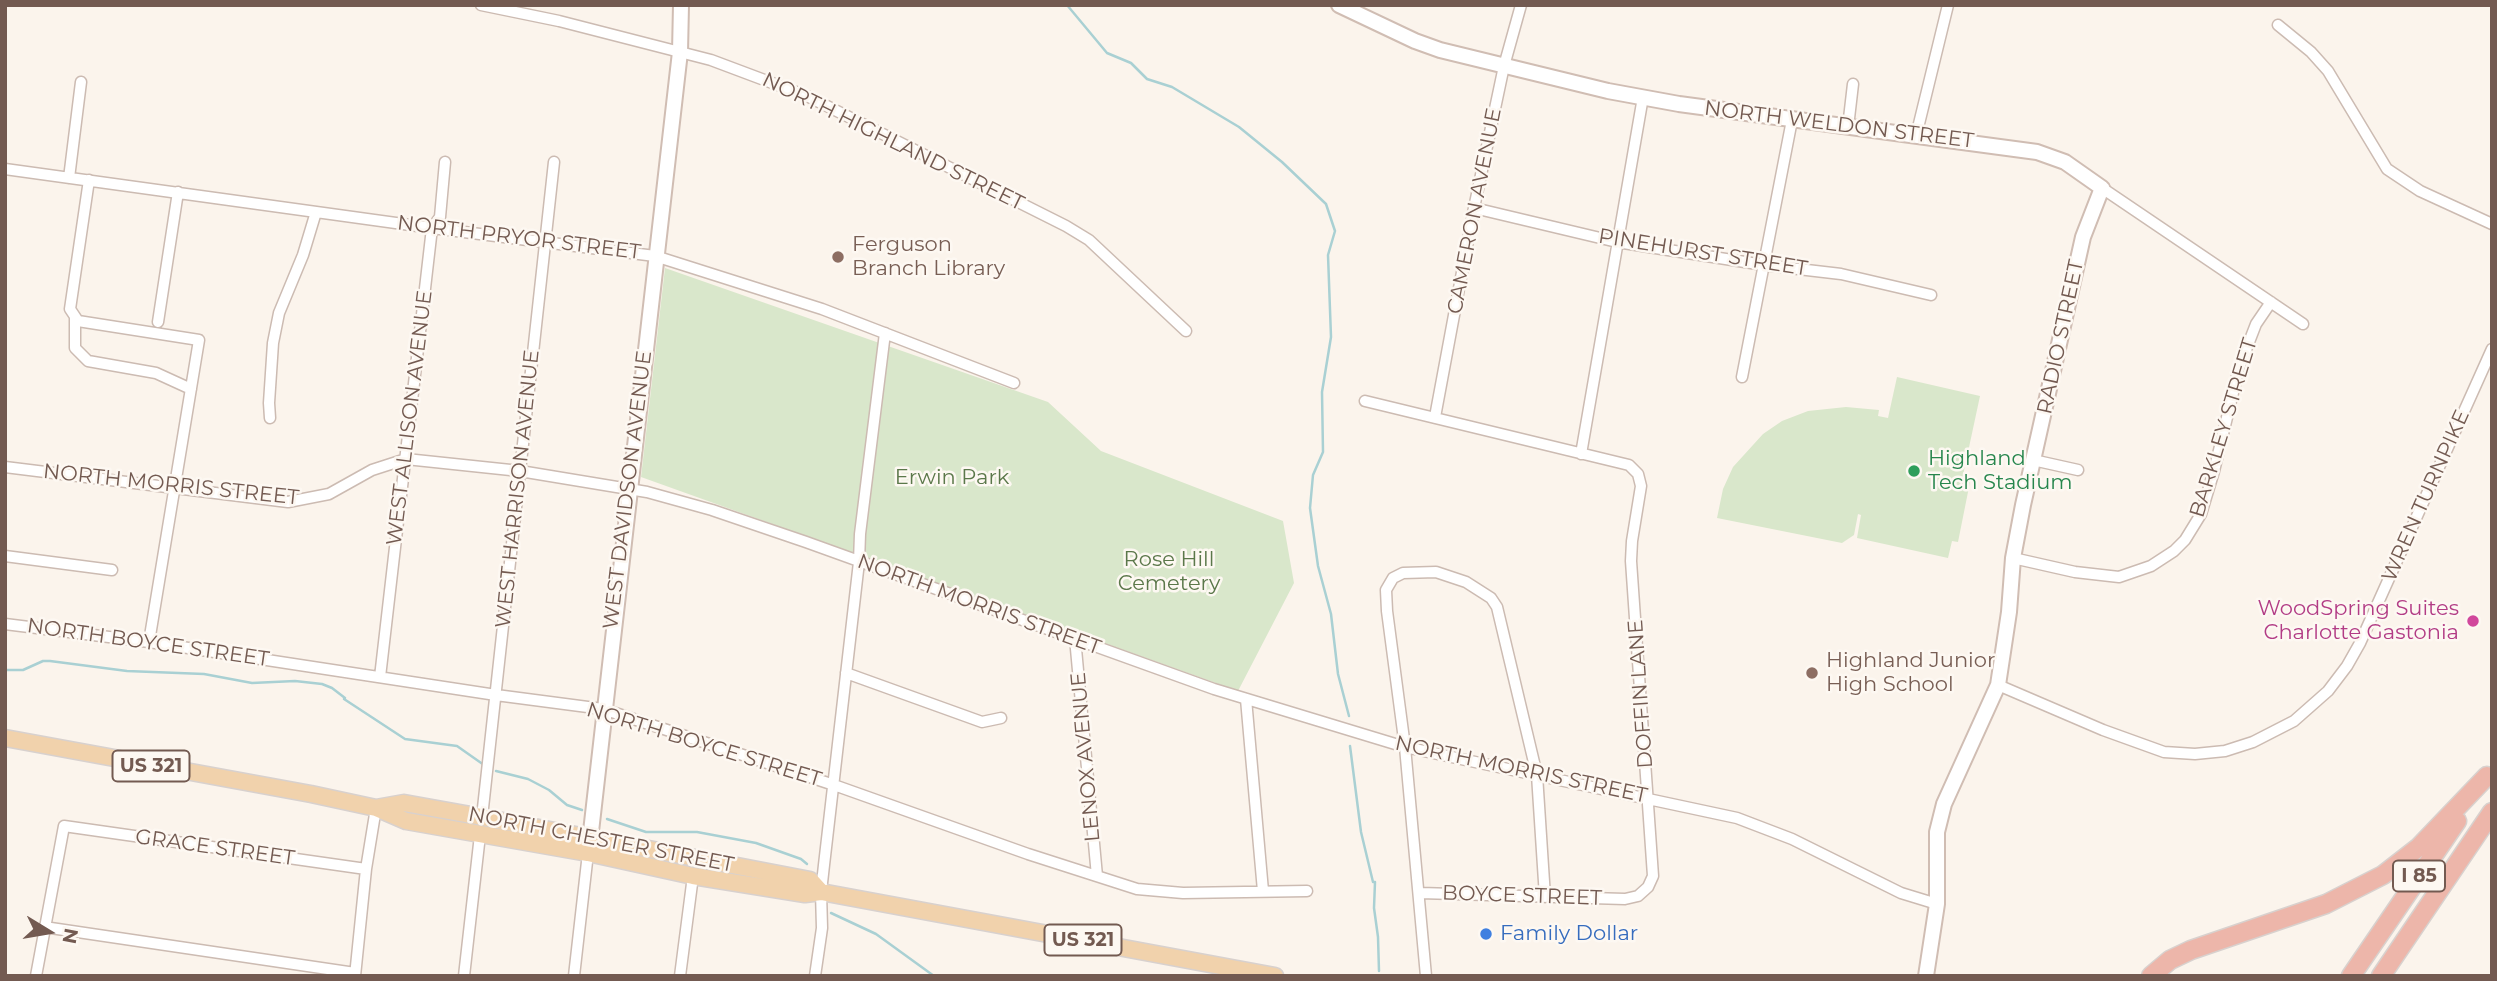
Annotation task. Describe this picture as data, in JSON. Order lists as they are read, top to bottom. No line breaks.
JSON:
{"streets":{"highway":["I 85"],"main road":["US 321","NORTH CHESTER STREET"],"street":["NORTH WELDON STREET","NORTH HIGHLAND STREET","CAMERON AVENUE","NORTH PRYOR STREET","PINEHURST STREET","RADIO STREET","WEST ALLISON AVENUE","BARKLEY STREET","NORTH MORRIS STREET","WEST HARRISON AVENUE","WEST DAVIDSON AVENUE","WREN TURNPIKE","NORTH BOYCE STREET","DOFFIN LANE","LENOX AVENUE","GRACE STREET","BOYCE STREET"]},"crossings":[["NORTH WELDON STREET","CAMERON AVENUE"],["NORTH WELDON STREET","RADIO STREET"],["NORTH WELDON STREET","BARKLEY STREET"],["NORTH HIGHLAND STREET","WEST DAVIDSON AVENUE"],["CAMERON AVENUE","PINEHURST STREET"],["NORTH PRYOR STREET","WEST ALLISON AVENUE"],["NORTH PRYOR STREET","WEST HARRISON AVENUE"],["NORTH PRYOR STREET","WEST DAVIDSON AVENUE"],["RADIO STREET","BARKLEY STREET"],["RADIO STREET","NORTH MORRIS STREET"],["RADIO STREET","WREN TURNPIKE"],["WEST ALLISON AVENUE","NORTH MORRIS STREET"],["WEST ALLISON AVENUE","NORTH BOYCE STREET"],["NORTH MORRIS STREET","WEST HARRISON AVENUE"],["NORTH MORRIS STREET","WEST DAVIDSON AVENUE"],["NORTH MORRIS STREET","DOFFIN LANE"],["NORTH MORRIS STREET","LENOX AVENUE"],["WEST HARRISON AVENUE","NORTH BOYCE STREET"],["WEST HARRISON AVENUE","NORTH CHESTER STREET"],["WEST DAVIDSON AVENUE","NORTH BOYCE STREET"],["WEST DAVIDSON AVENUE","NORTH CHESTER STREET"],["NORTH BOYCE STREET","LENOX AVENUE"],["DOFFIN LANE","BOYCE STREET"]],"parks":["Erwin Park","Rose Hill Cemetery"],"places":["Ferguson Branch Library","Highland Tech Stadium","WoodSpring Suites Charlotte Gastonia","Highland Junior High School","Family Dollar"],"north":"right"}
